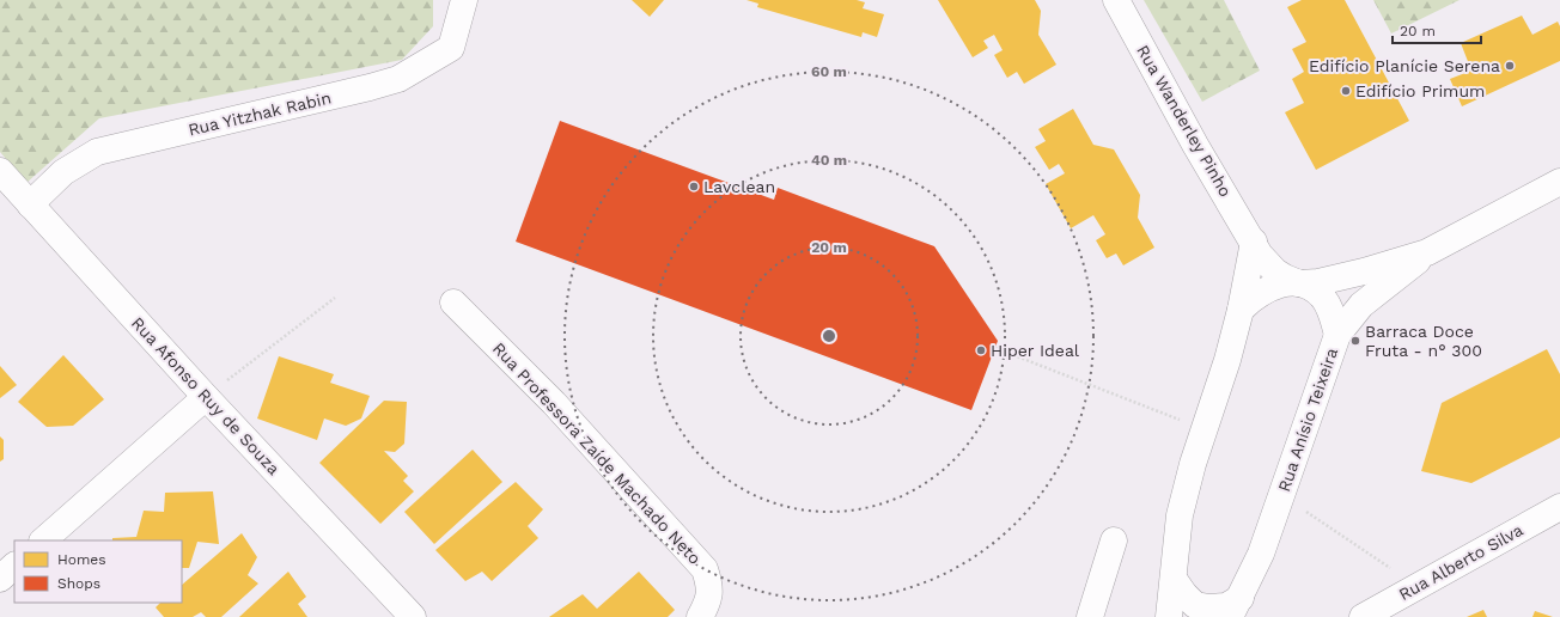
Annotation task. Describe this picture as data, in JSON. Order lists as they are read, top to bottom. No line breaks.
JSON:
{"streets":{"street":["Rua Yitzhak Rabin","Rua Wanderley Pinho","Rua Afonso Ruy de Souza","Rua Anísio Teixeira","Rua Professora Zaíde Machado Neto","Rua Alberto Silva"]},"crossings":[["Rua Yitzhak Rabin","Rua Afonso Ruy de Souza"],["Rua Wanderley Pinho","Rua Anísio Teixeira"]],"places":["Edifício Planície Serena","Edifício Primum","Lavclean","Barraca Doce Fruta - n° 300","Hiper Ideal"],"legend":["Homes","Shops"],"scale_bar":"20 m","rings":["60 m","40 m","20 m"]}
